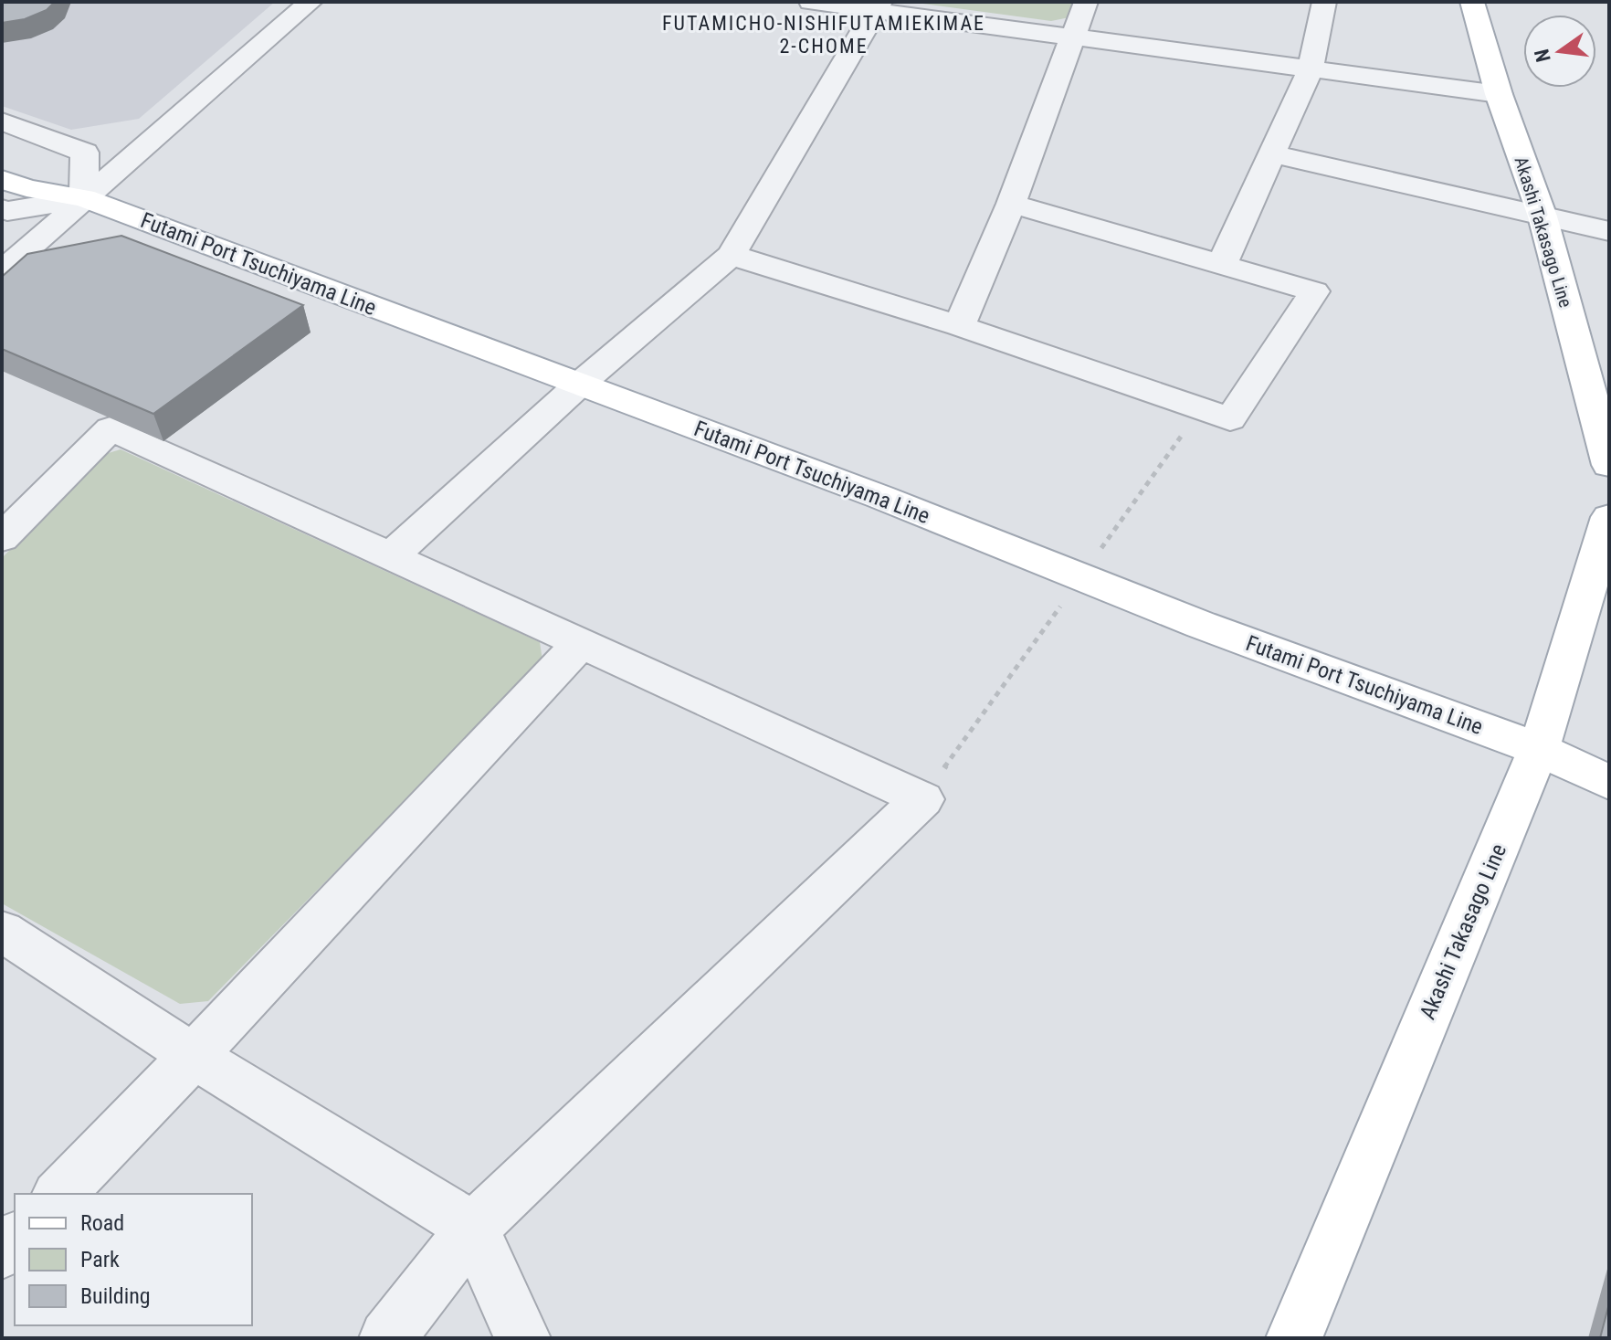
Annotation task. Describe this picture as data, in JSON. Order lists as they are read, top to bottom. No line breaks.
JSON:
{"streets":{"main road":["Akashi Takasago Line","Futami Port Tsuchiyama Line"]},"crossings":[["Akashi Takasago Line","Futami Port Tsuchiyama Line"]],"districts":["FUTAMICHO-NISHIFUTAMIEKIMAE 2-CHOME"],"legend":["Road","Park","Building"],"north":"left"}
